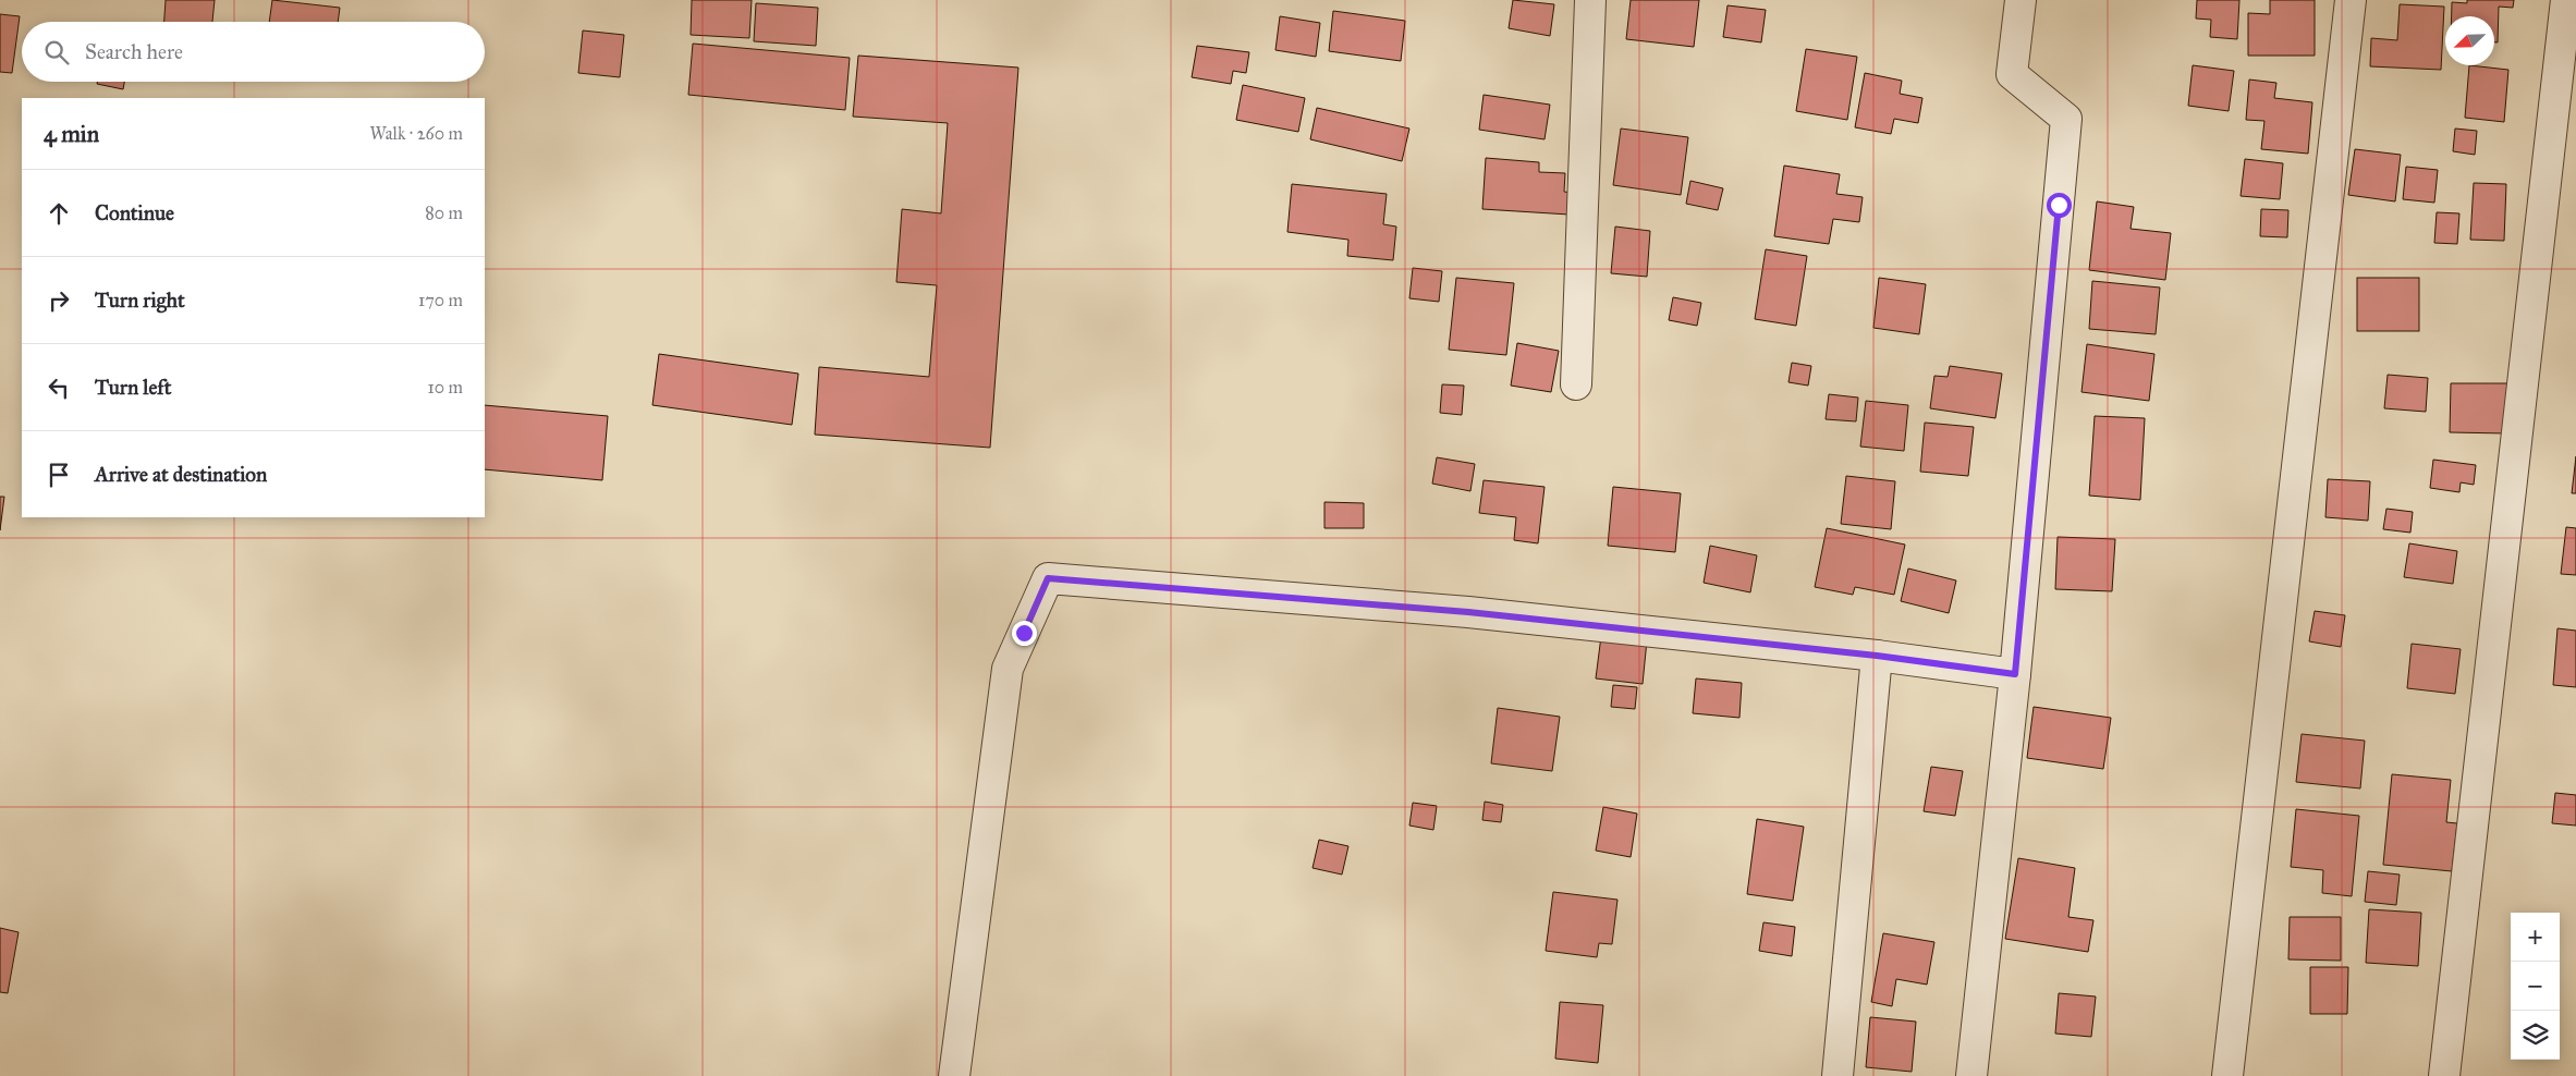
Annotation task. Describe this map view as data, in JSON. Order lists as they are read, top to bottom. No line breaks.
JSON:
{"north":"bottom left","page":{"search":"Search here","heading":["4 min","Walk · 260 m"],"list":[["Continue","80 m"],["Turn right","170 m"],["Turn left","10 m"],"Arrive at destination"],"map_buttons":["+","−"]}}
